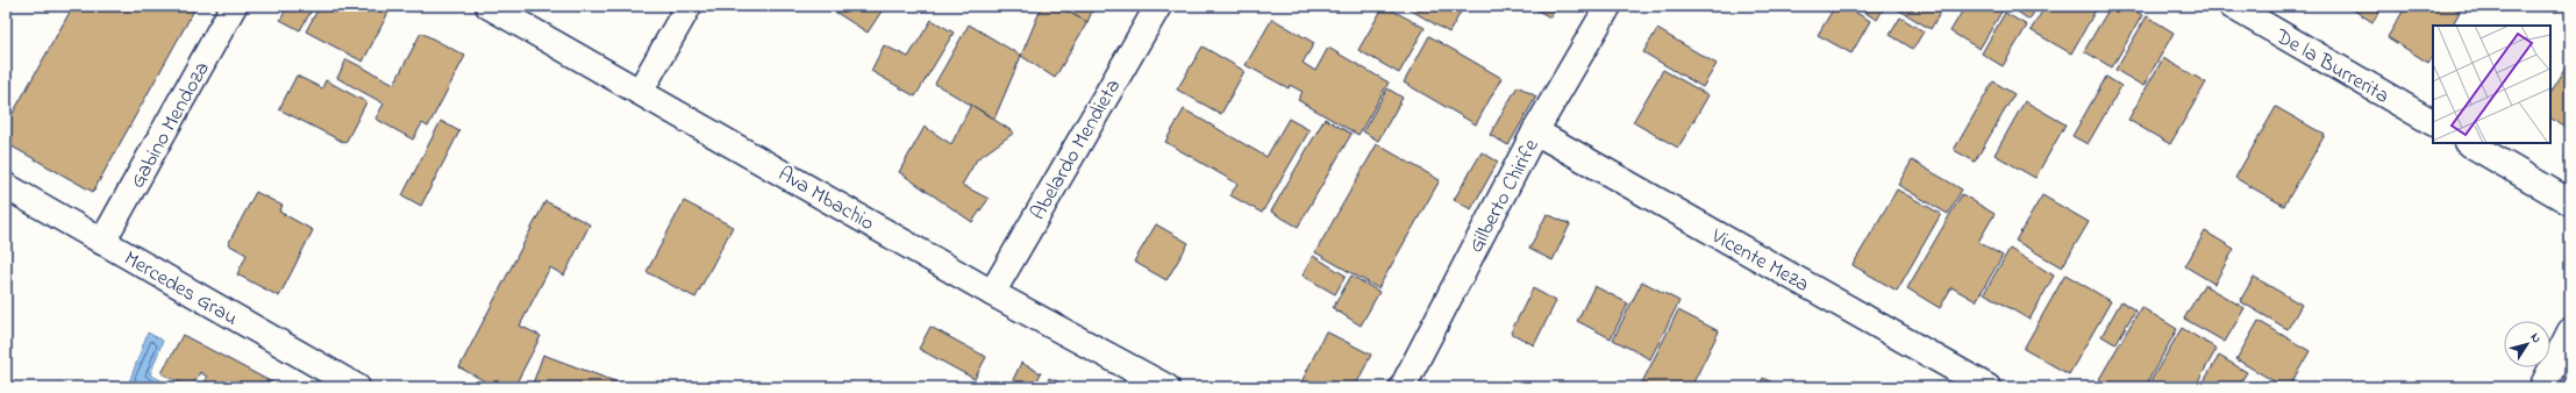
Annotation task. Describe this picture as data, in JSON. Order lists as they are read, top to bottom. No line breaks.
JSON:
{"streets":{"street":["De la Burrerita","Gabino Mendoza","Abelardo Mendieta","Gilberto Chirife","Ava Mbachio","Vicente Meza","Mercedes Grau"]},"crossings":[["Gabino Mendoza","Mercedes Grau"],["Abelardo Mendieta","Ava Mbachio"],["Gilberto Chirife","Vicente Meza"]],"north":"top right"}
